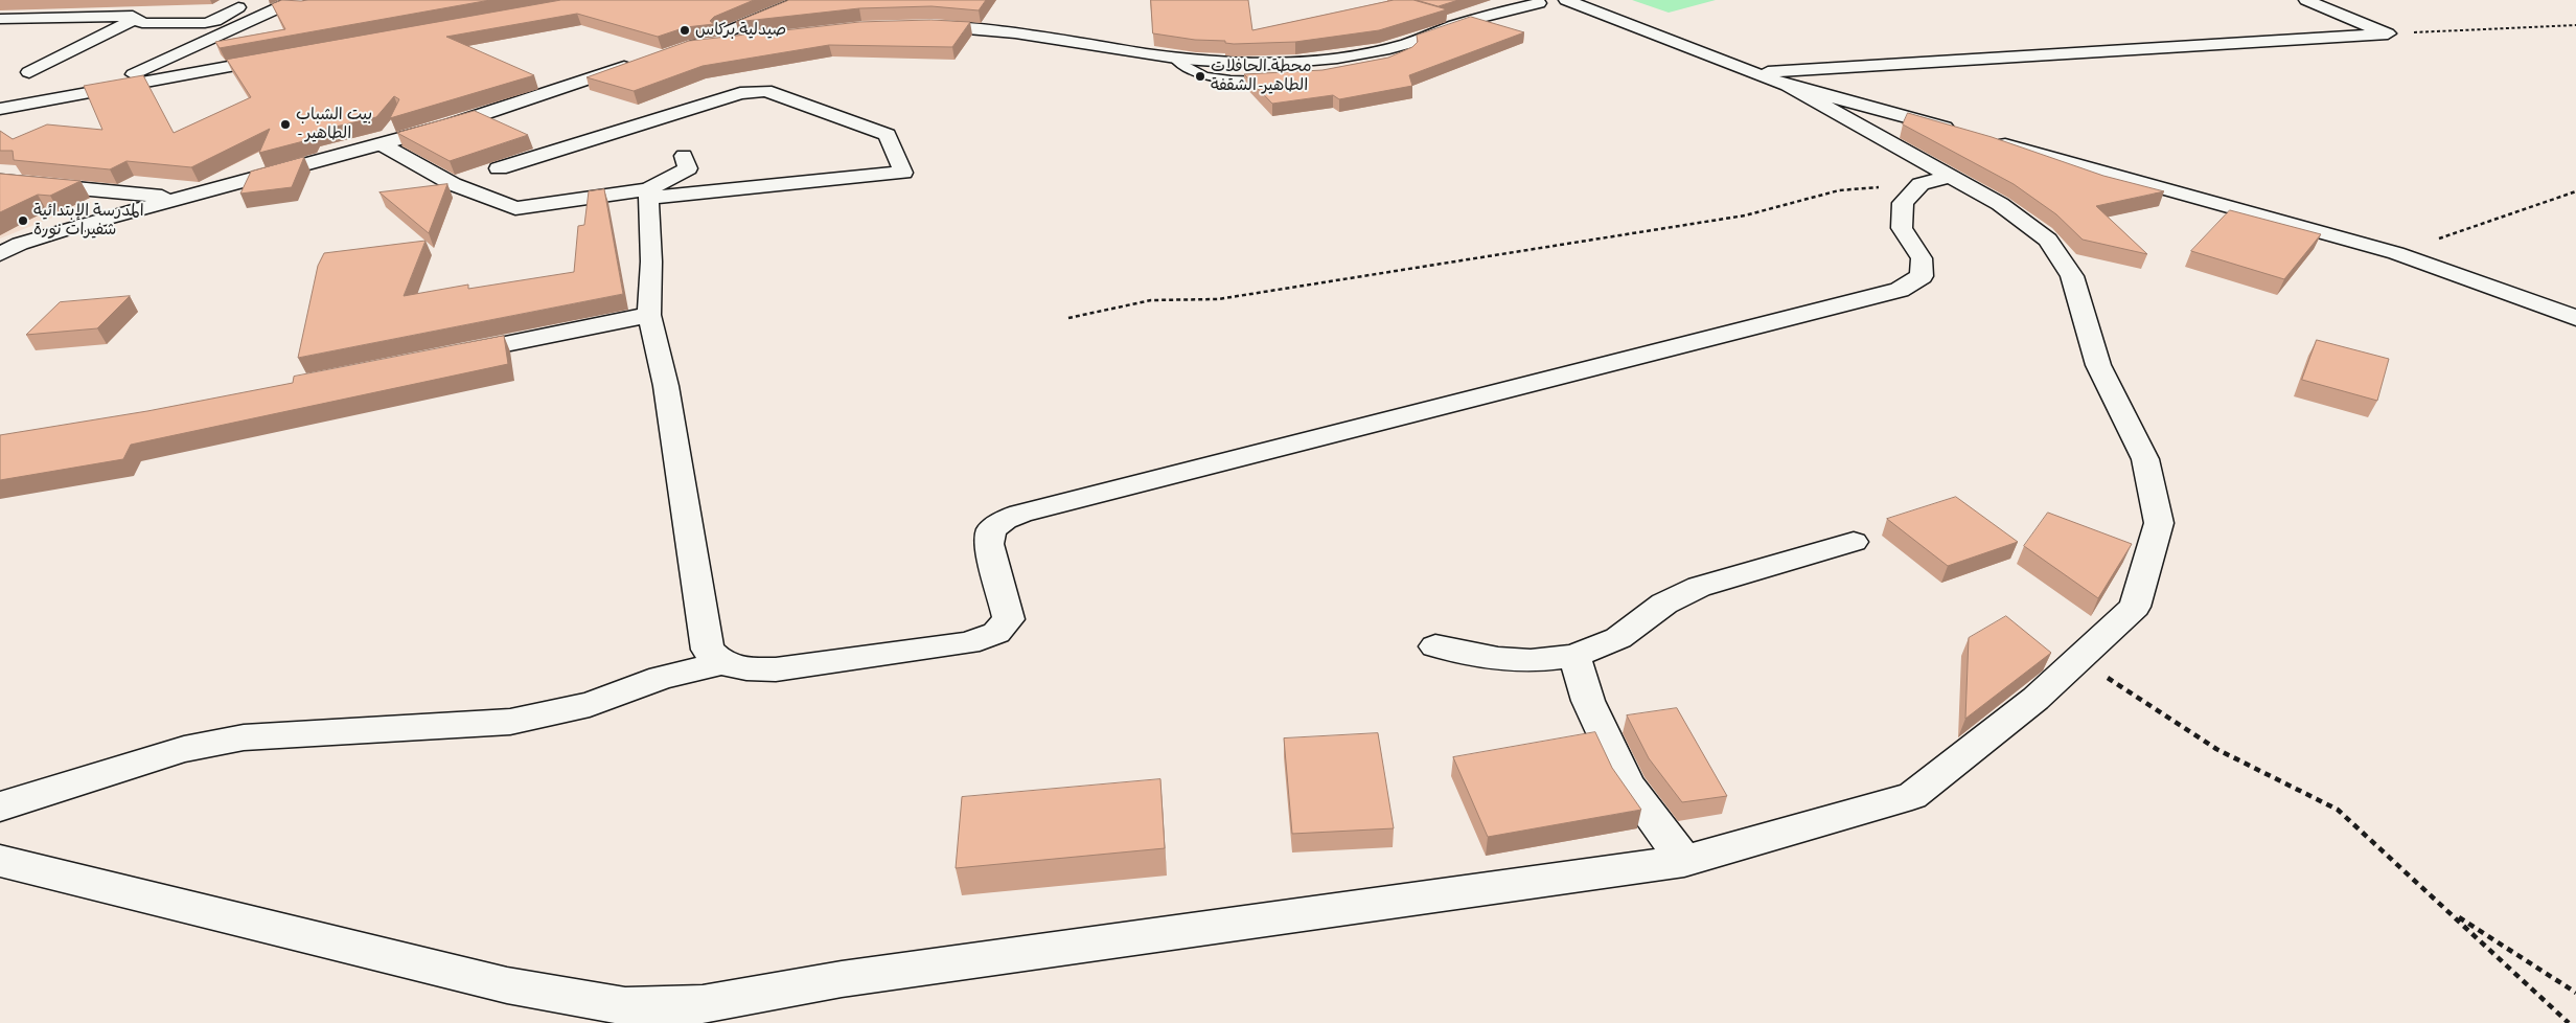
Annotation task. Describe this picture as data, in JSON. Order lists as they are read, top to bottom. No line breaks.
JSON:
{"places":["صيدلية بركاس","محطة الحافلات الطاهير-الشقفة","بيت الشباب - الطاهير","المدرسة الإبتدائية شفيرات نورة"]}
